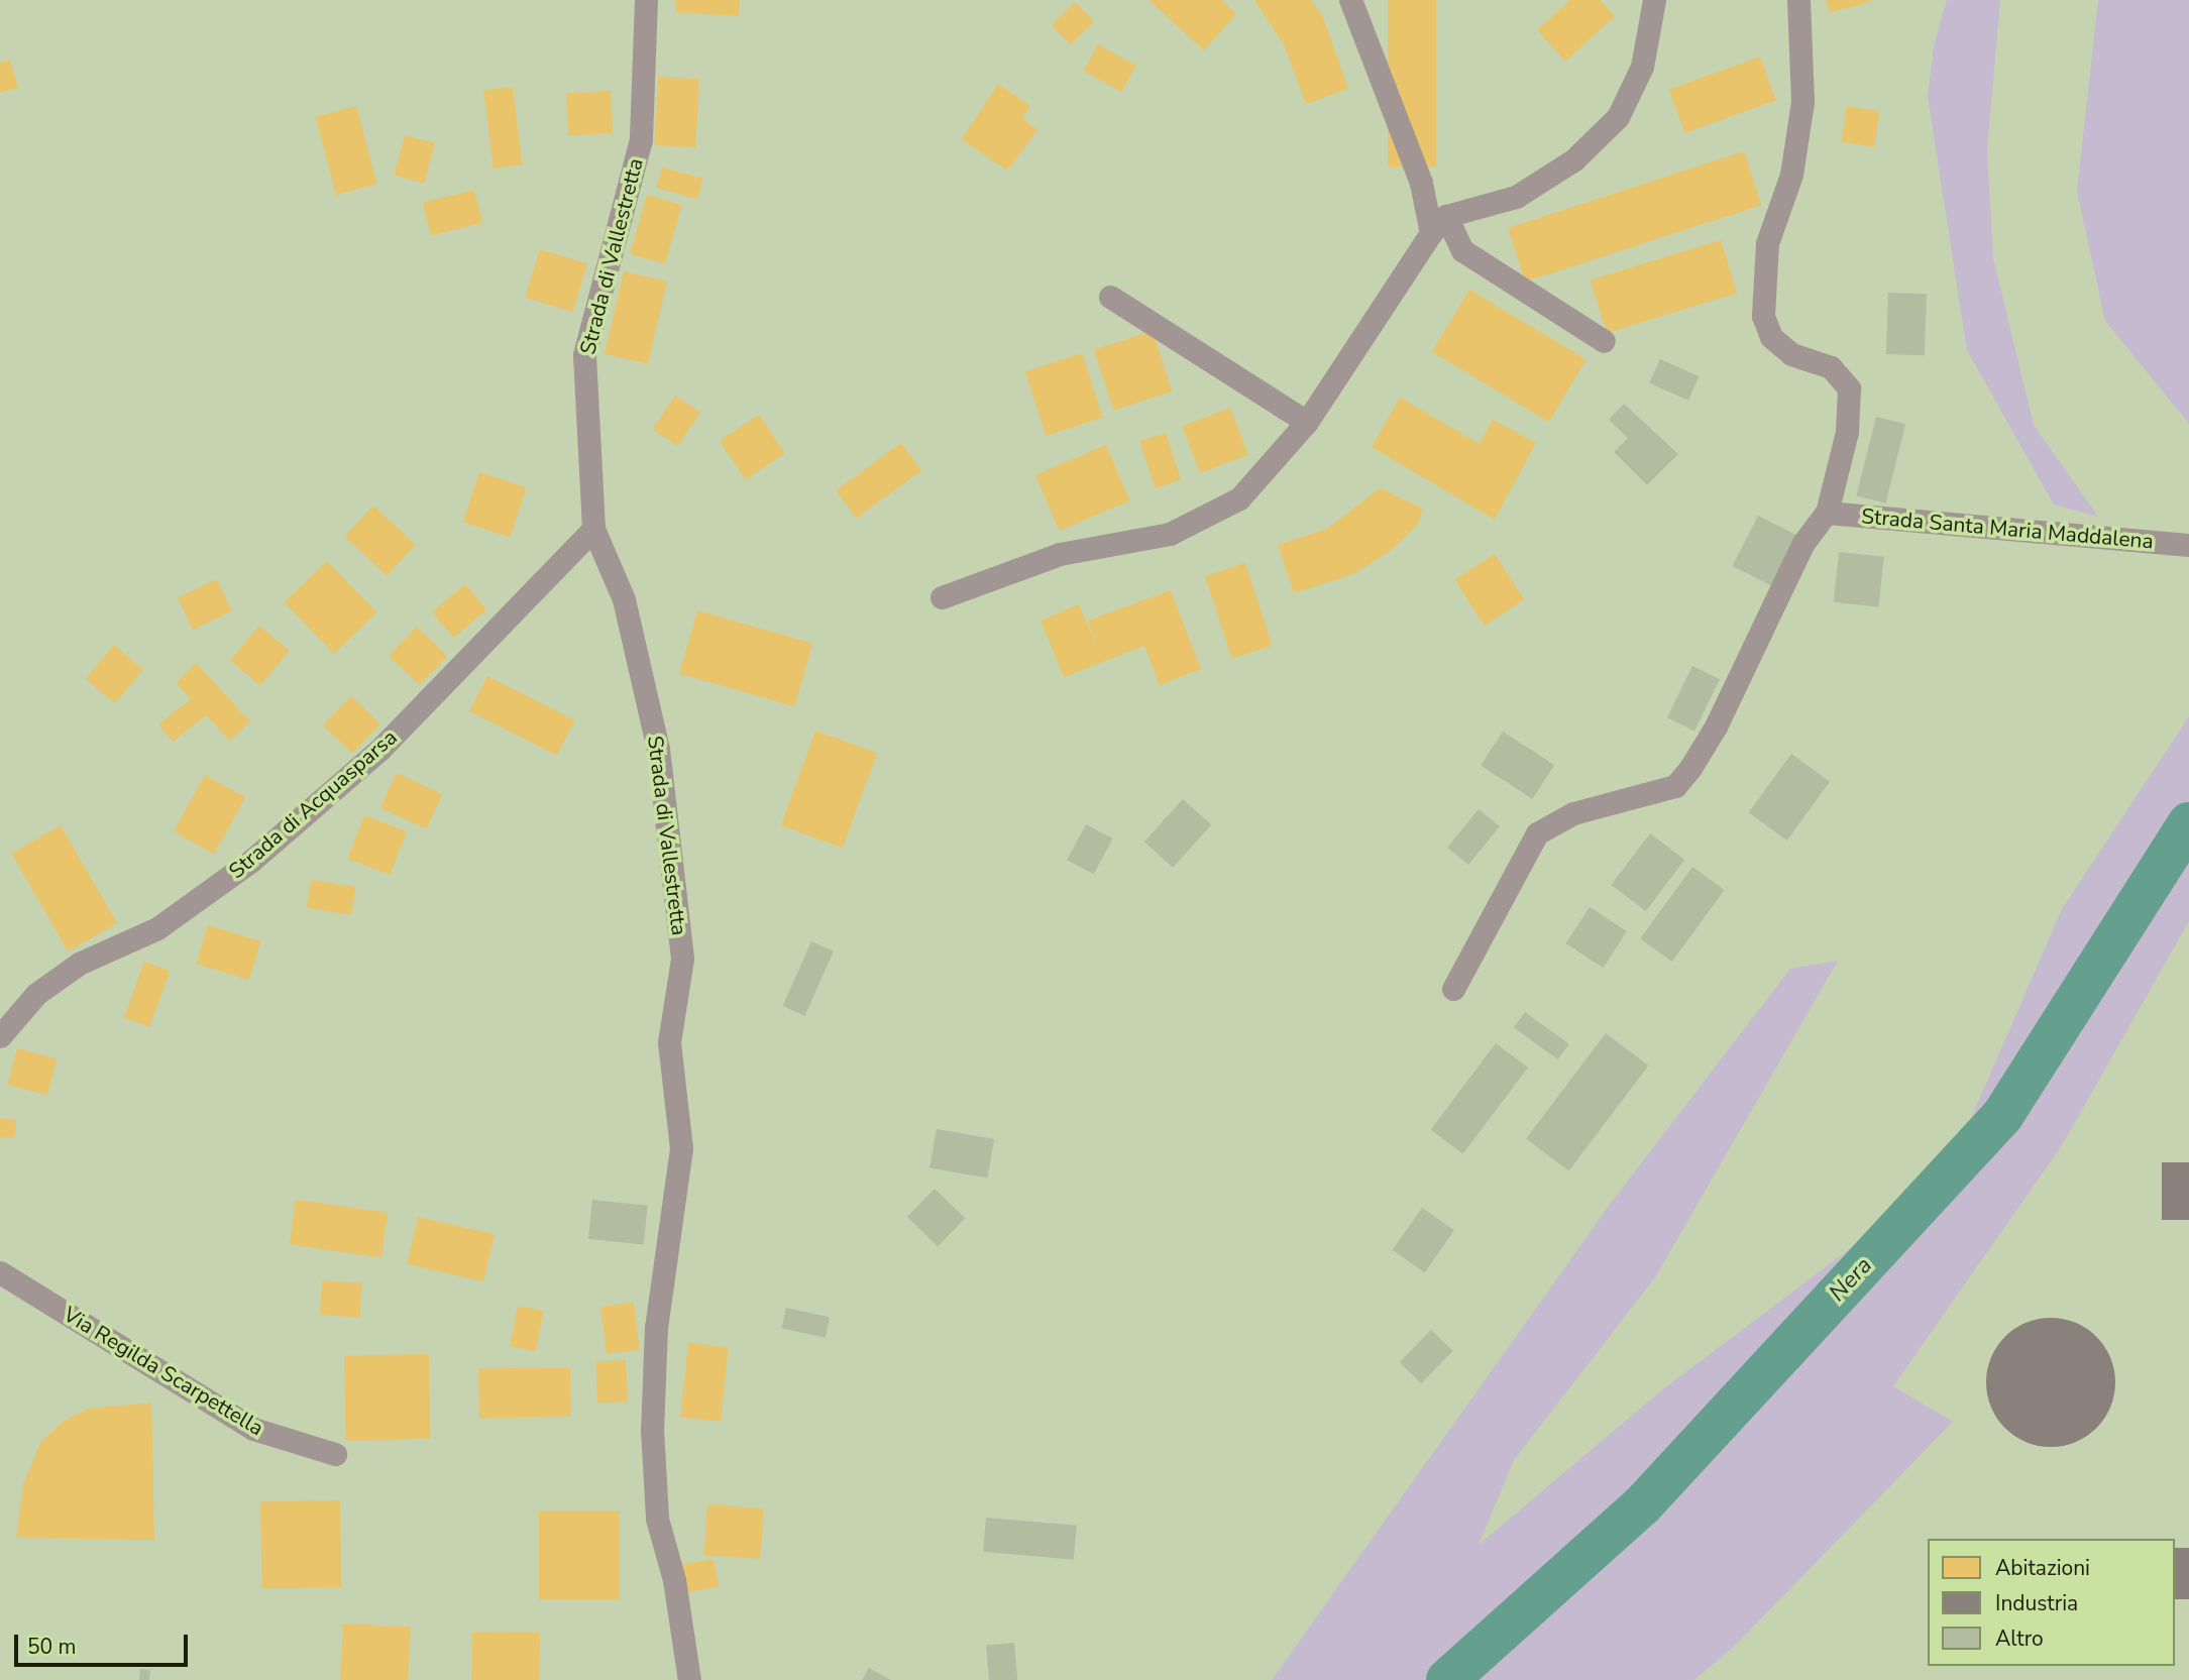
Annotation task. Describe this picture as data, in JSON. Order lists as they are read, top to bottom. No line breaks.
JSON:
{"streets":{"street":["Strada di Vallestretta","Strada Santa Maria Maddalena","Strada di Acquasparsa","Via Regilda Scarpettella"]},"crossings":[["Strada di Vallestretta","Strada di Acquasparsa"]],"water":["Nera"],"legend":["Abitazioni","Industria","Altro"],"scale_bar":"50 m"}
